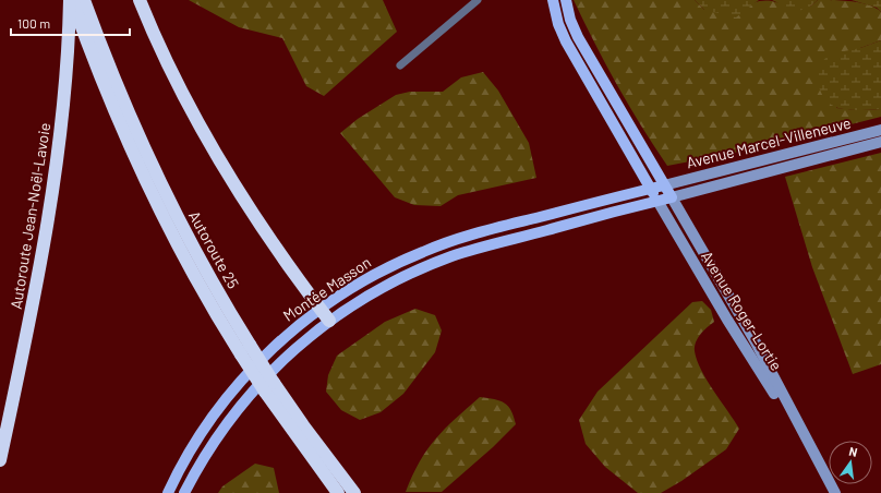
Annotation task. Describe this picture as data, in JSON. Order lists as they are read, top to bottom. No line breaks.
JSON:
{"streets":{"highway":["Autoroute Jean-Noël-Lavoie","Autoroute 25"],"main road":["Montée Masson","Avenue Roger-Lortie"],"street":["Avenue Marcel-Villeneuve"]},"crossings":[["Avenue Marcel-Villeneuve","Montée Masson"],["Avenue Marcel-Villeneuve","Avenue Roger-Lortie"],["Autoroute Jean-Noël-Lavoie","Autoroute 25"],["Montée Masson","Avenue Roger-Lortie"]],"scale_bar":"100 m","north":"top"}
